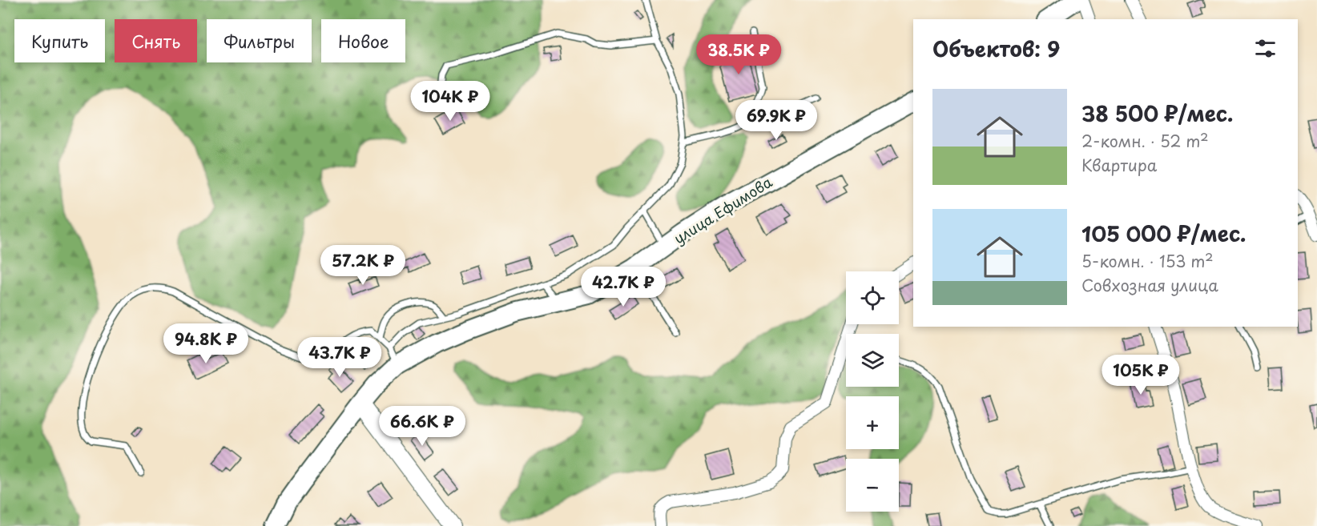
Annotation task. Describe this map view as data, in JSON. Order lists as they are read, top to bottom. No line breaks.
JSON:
{"streets":{"main road":["улица Ефимова"]},"page":{"chip":["Купить","Снять","Фильтры","Новое"],"heading":"Объектов: 9","price":["38.5K ₽","104K ₽","69.9K ₽","57.2K ₽","42.7K ₽","94.8K ₽","43.7K ₽","105K ₽","66.6K ₽"],"list":[{"name":"38 500 ₽/мес.","note":"2-комн. · 52 m² · Квартира"},{"name":"105 000 ₽/мес.","note":"5-комн. · 153 m² · Совхозная улица"}],"map_buttons":["+","−"]}}
